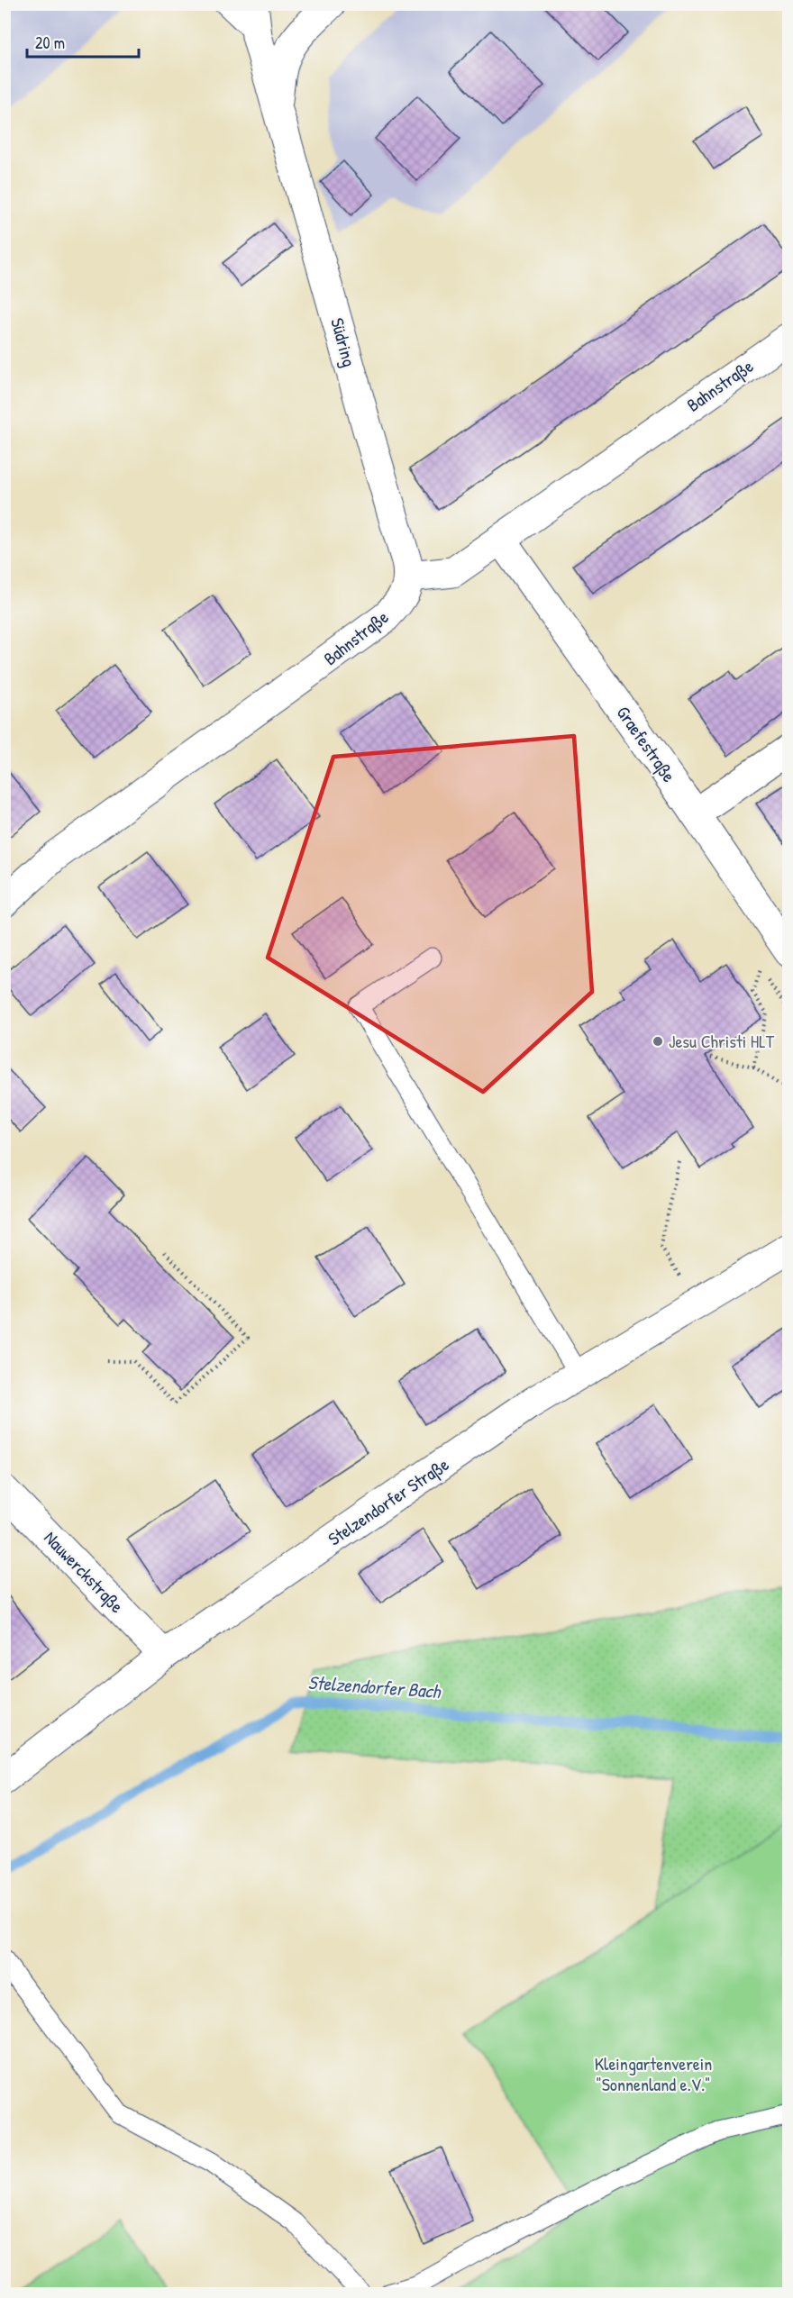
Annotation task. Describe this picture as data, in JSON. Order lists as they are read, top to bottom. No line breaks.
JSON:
{"streets":{"street":["Südring","Bahnstraße","Graefestraße","Stelzendorfer Straße","Nauwerckstraße"]},"crossings":[["Südring","Bahnstraße"],["Bahnstraße","Graefestraße"],["Stelzendorfer Straße","Nauwerckstraße"]],"water":["Stelzendorfer Bach"],"parks":["Kleingartenverein \"Sonnenland e.V.\""],"places":["Jesu Christi HLT"],"scale_bar":"20 m"}
